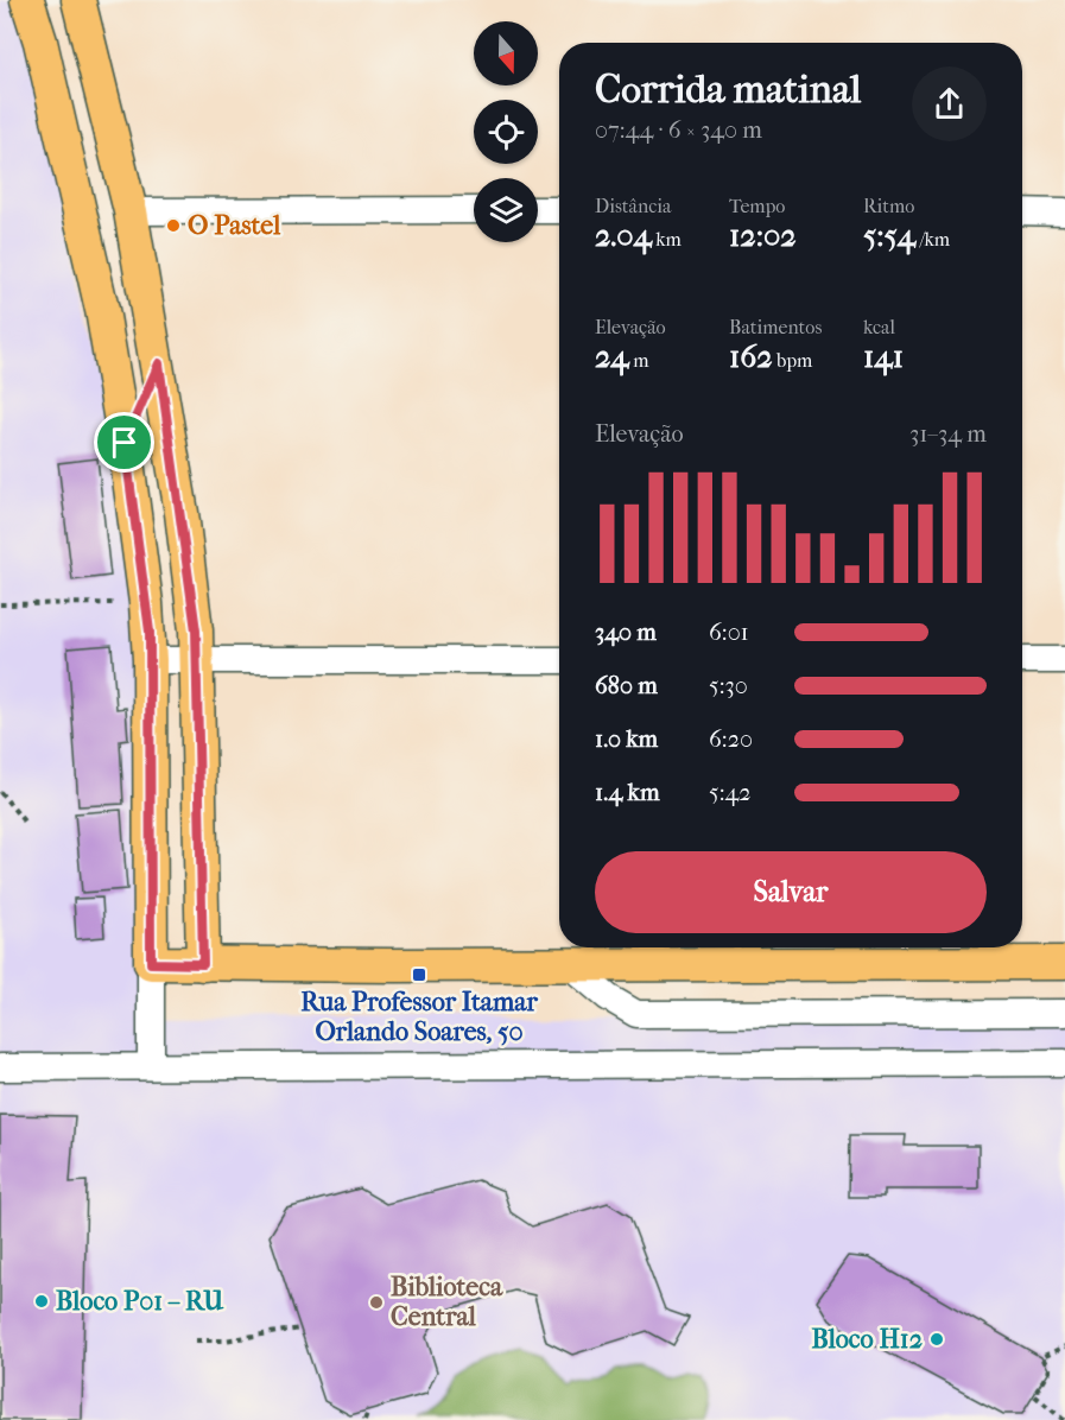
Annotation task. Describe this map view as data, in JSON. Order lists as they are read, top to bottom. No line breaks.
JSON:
{"places":{"other":["O Pastel","Bloco P01 – RU","Biblioteca Central","Bloco H12"],"transit":["Rua Professor Itamar Orlando Soares, 50"]},"north":"bottom","page":{"heading":["Corrida matinal","07:44 · 6 × 340 m"],"stats":[["Distância","2.04 km"],["Tempo","12:02"],["Ritmo","5:54 /km"],["Elevação","24 m"],["Batimentos","162 bpm"],["kcal","141"]],"chart":["Elevação","31–34 m"],"list":[{"name":"340 m","note":"6:01"},{"name":"680 m","note":"5:30"},{"name":"1.0 km","note":"6:20"},{"name":"1.4 km","note":"5:42"}],"buttons":"Salvar"}}
